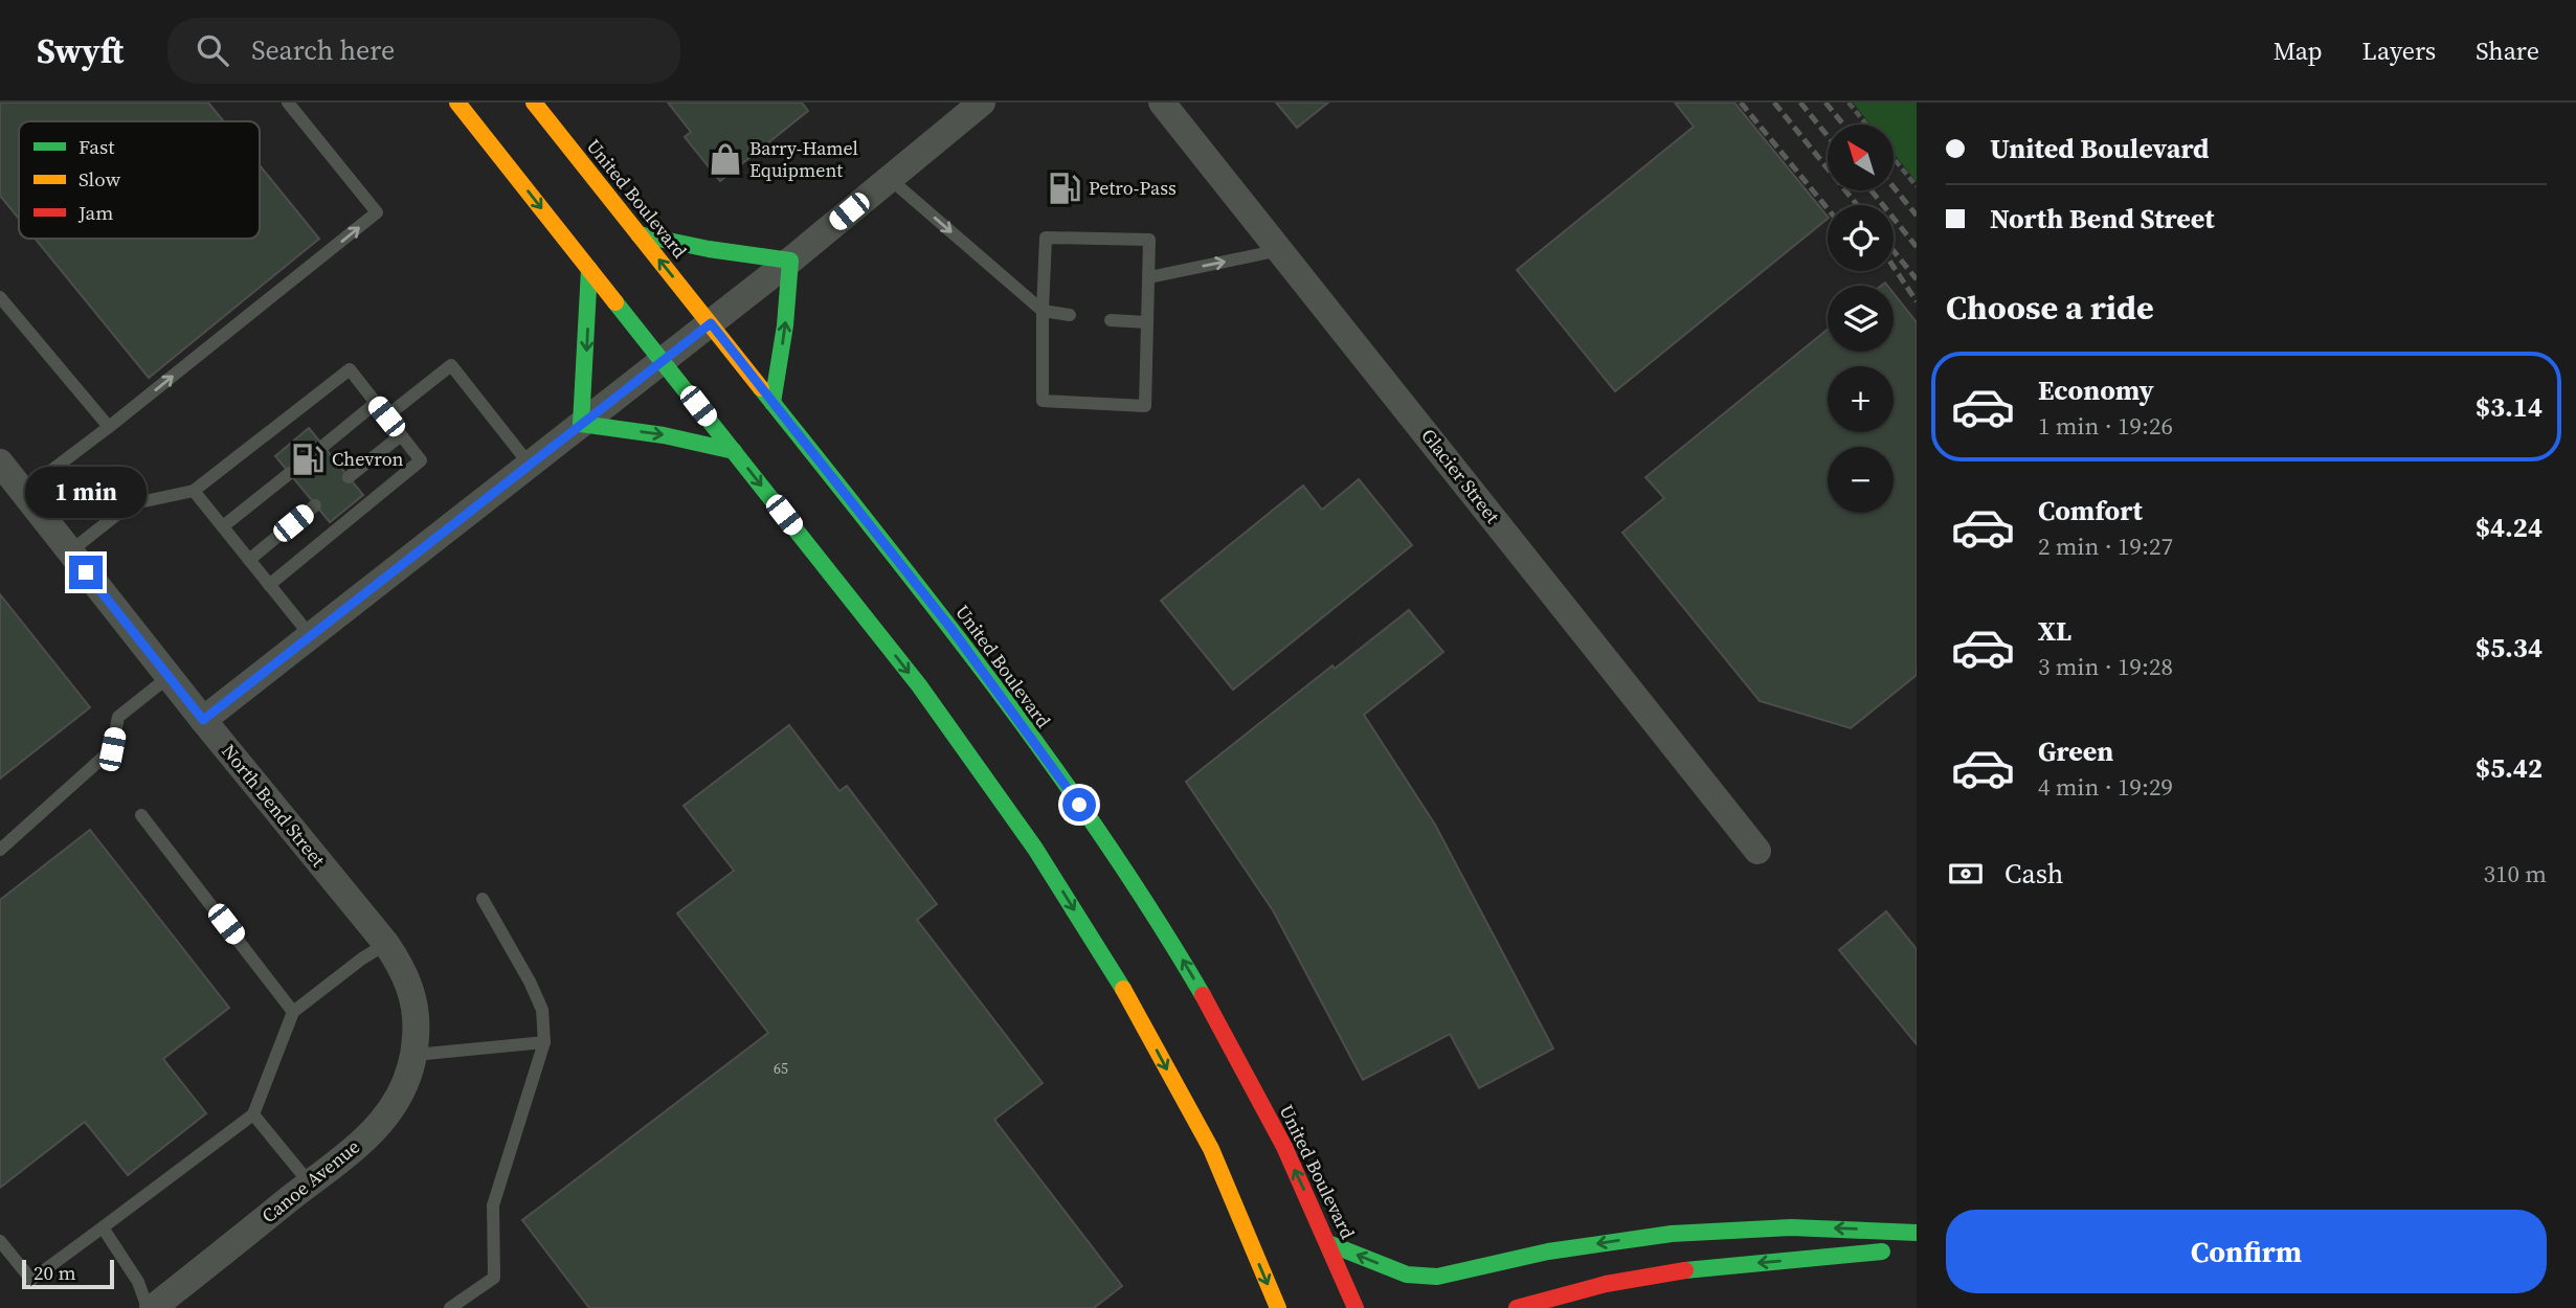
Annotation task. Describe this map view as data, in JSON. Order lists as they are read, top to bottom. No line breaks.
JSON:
{"streets":{"main road":["United Boulevard"],"street":["Glacier Street","North Bend Street","Canoe Avenue"]},"crossings":[["North Bend Street","Canoe Avenue"]],"places":{"shop":["Barry-Hamel Equipment"],"fuel station":["Petro-Pass","Chevron"]},"house_numbers":["65"],"legend":["Fast","Slow","Jam"],"scale_bar":"20 m","north":"top left","page":{"header":"Swyft","search":"Search here","nav":["Map","Layers","Share"],"banner":["United Boulevard","North Bend Street"],"map_buttons":["+","−"],"heading":"Choose a ride","list":[{"name":"Economy","note":"1 min · 19:26","value":"$3.14"},{"name":"Comfort","note":"2 min · 19:27","value":"$4.24"},{"name":"XL","note":"3 min · 19:28","value":"$5.34"},{"name":"Green","note":"4 min · 19:29","value":"$5.42"}],"bubble":"1 min","pay":["Cash","310 m"],"buttons":"Confirm","scale":"20 m"}}
